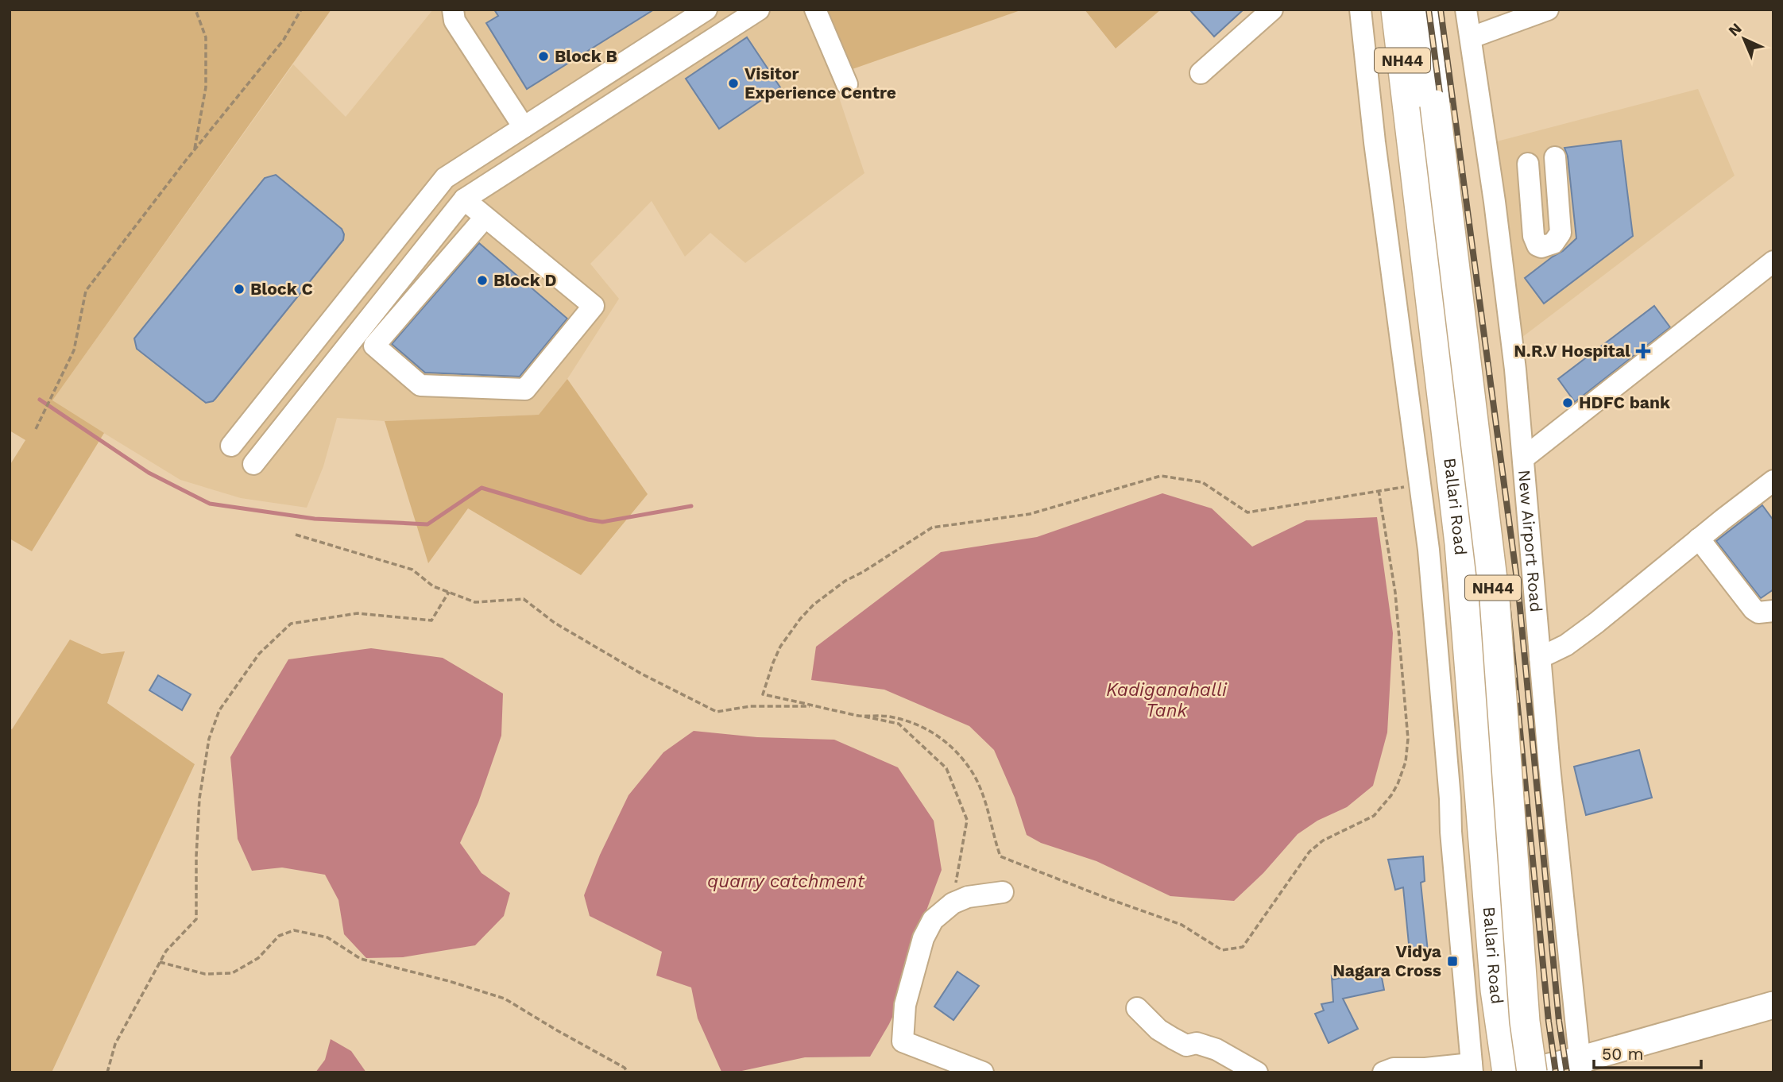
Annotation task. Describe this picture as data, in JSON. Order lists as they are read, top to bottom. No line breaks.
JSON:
{"streets":{"highway":["NH44","Ballari Road"],"street":["New Airport Road"]},"water":["Kadiganahalli Tank","quarry catchment"],"places":{"other":["Block B","Visitor Experience Centre","Block D","Block C","HDFC bank"],"health":["N.R.V Hospital"],"transit":["Vidya Nagara Cross"]},"scale_bar":"50 m","north":"top left"}
